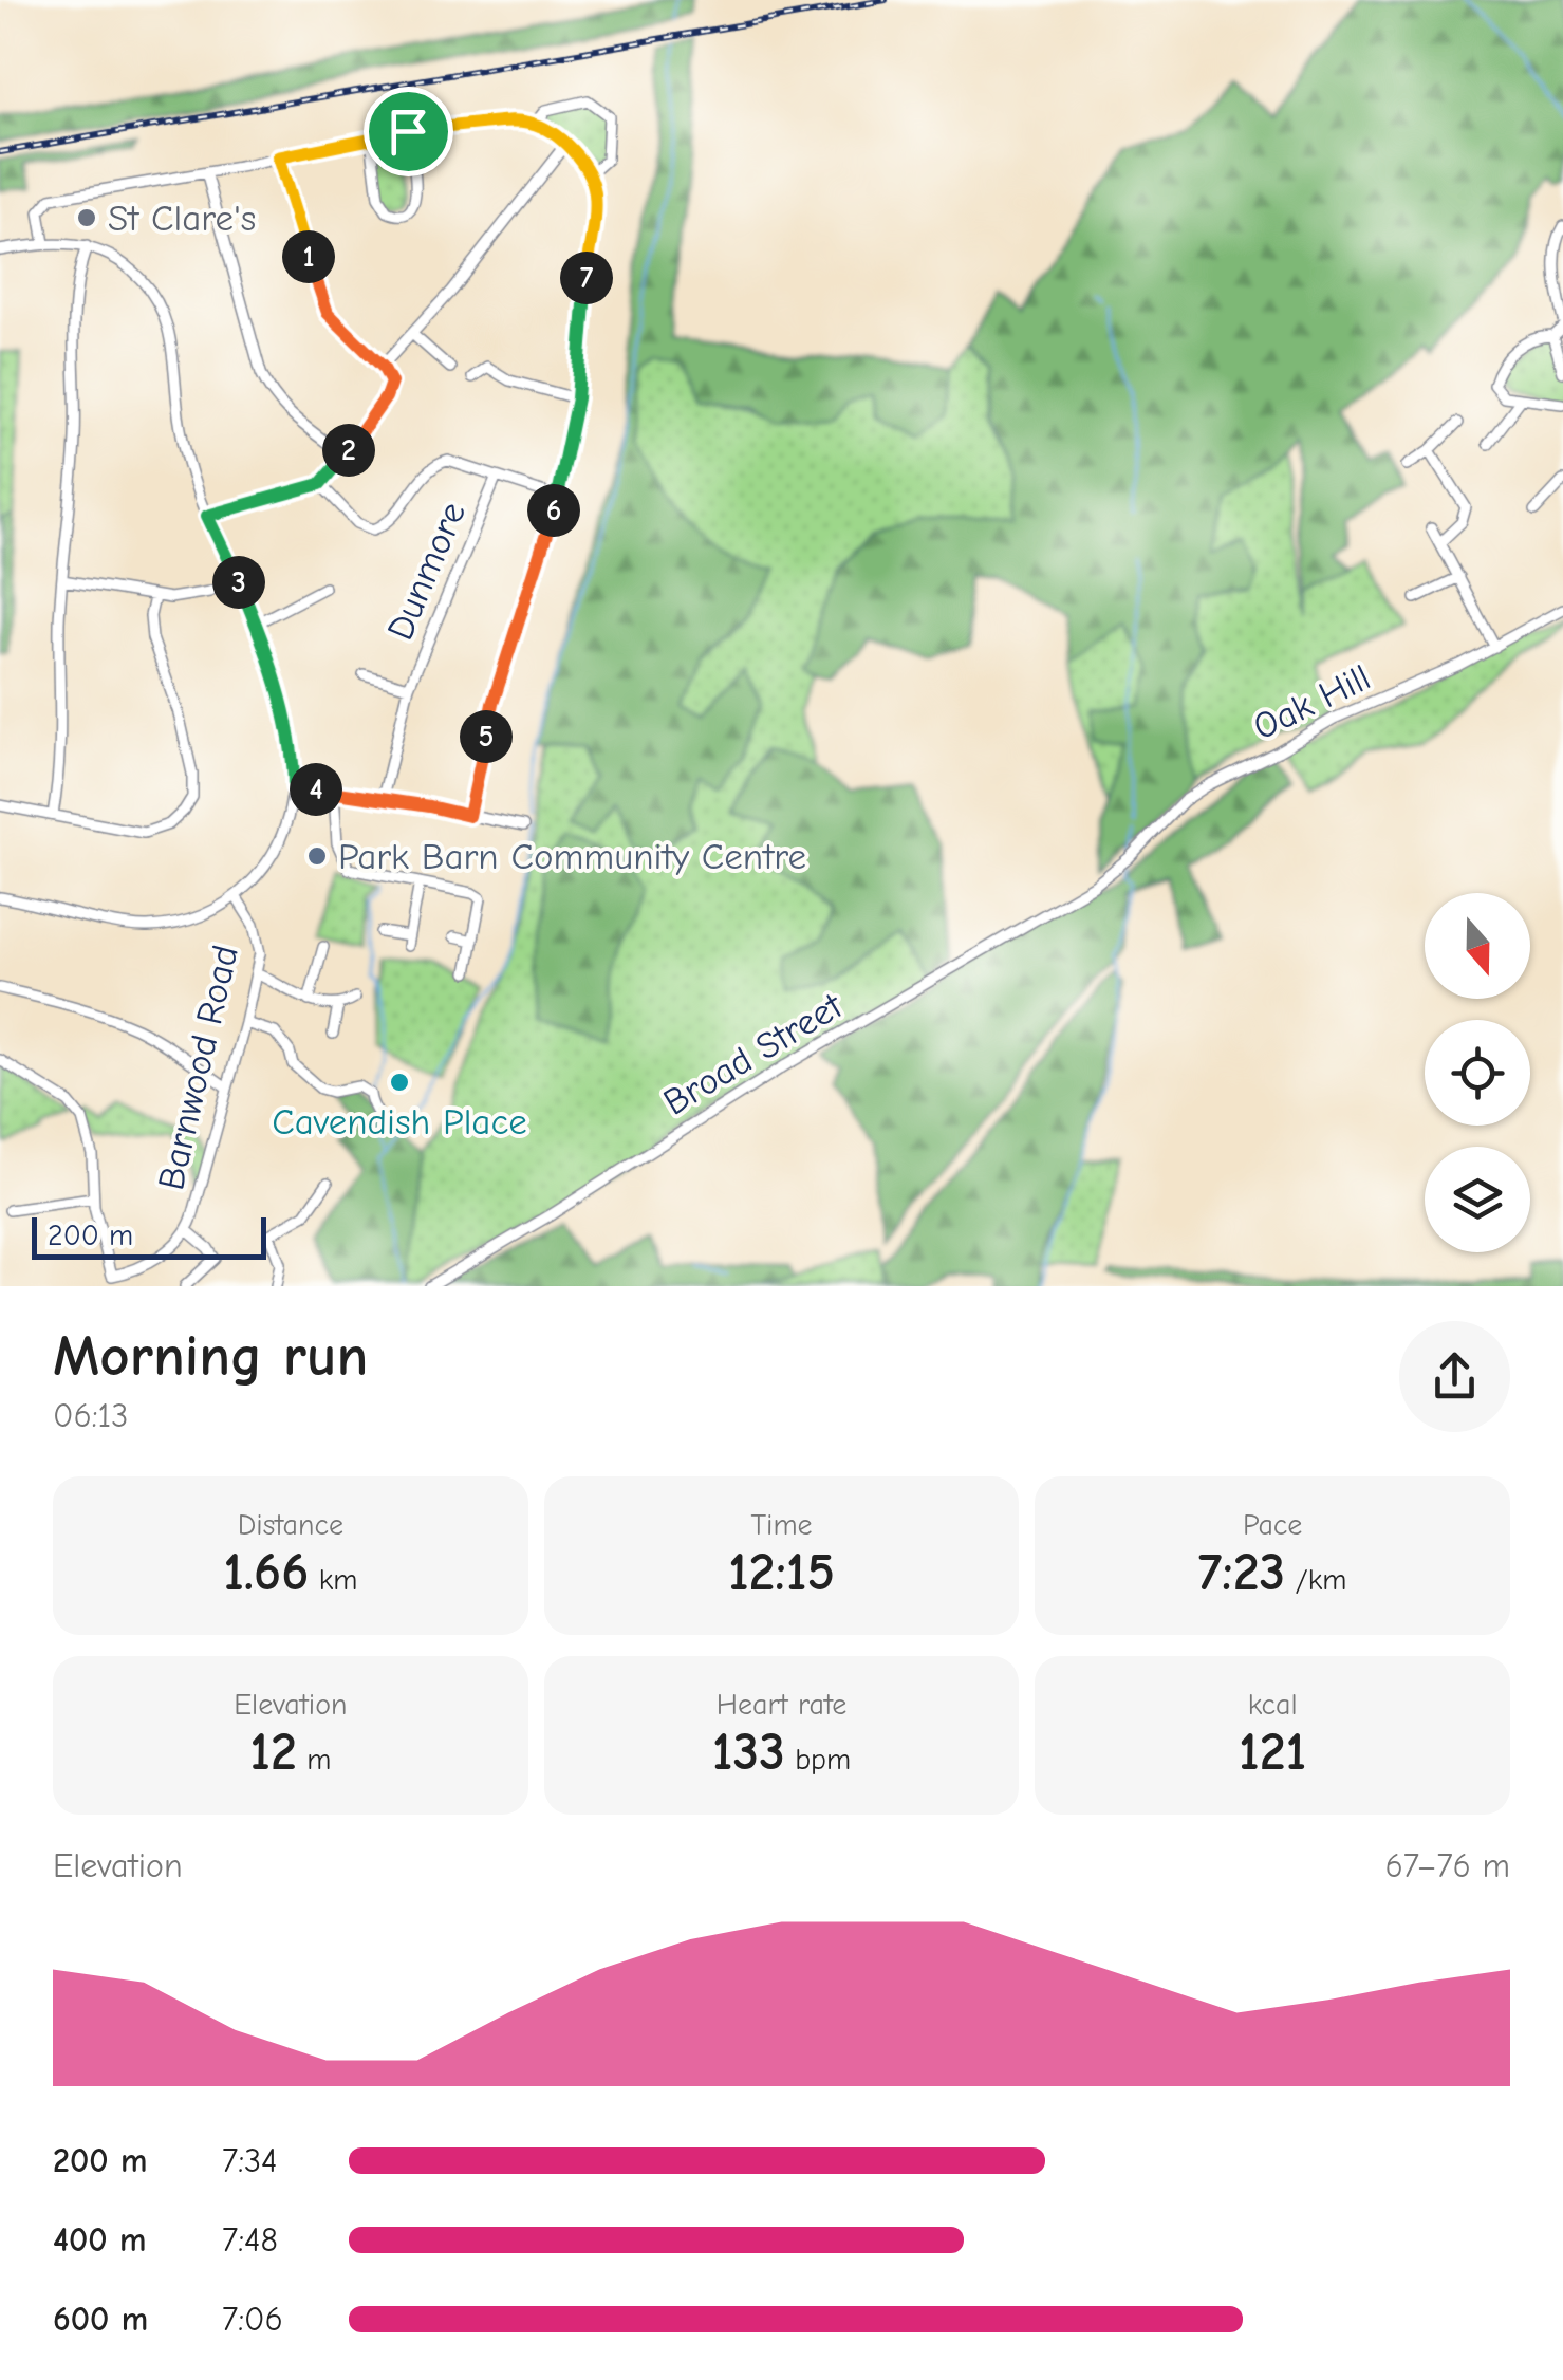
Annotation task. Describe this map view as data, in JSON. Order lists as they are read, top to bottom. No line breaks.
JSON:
{"streets":{"street":["Dunmore","Oak Hill","Broad Street","Barnwood Road"]},"crossings":[["Oak Hill","Broad Street"]],"places":["St Clare's","Park Barn Community Centre","Cavendish Place"],"scale_bar":"200 m","north":"bottom","page":{"pins":["1","7","2","6","3","5","4"],"scale":"200 m","heading":["Morning run","06:13"],"stats":[["Distance","1.66 km"],["Time","12:15"],["Pace","7:23 /km"],["Elevation","12 m"],["Heart rate","133 bpm"],["kcal","121"]],"chart":["Elevation","67–76 m"],"list":[{"name":"200 m","note":"7:34"},{"name":"400 m","note":"7:48"},{"name":"600 m","note":"7:06"}]}}
